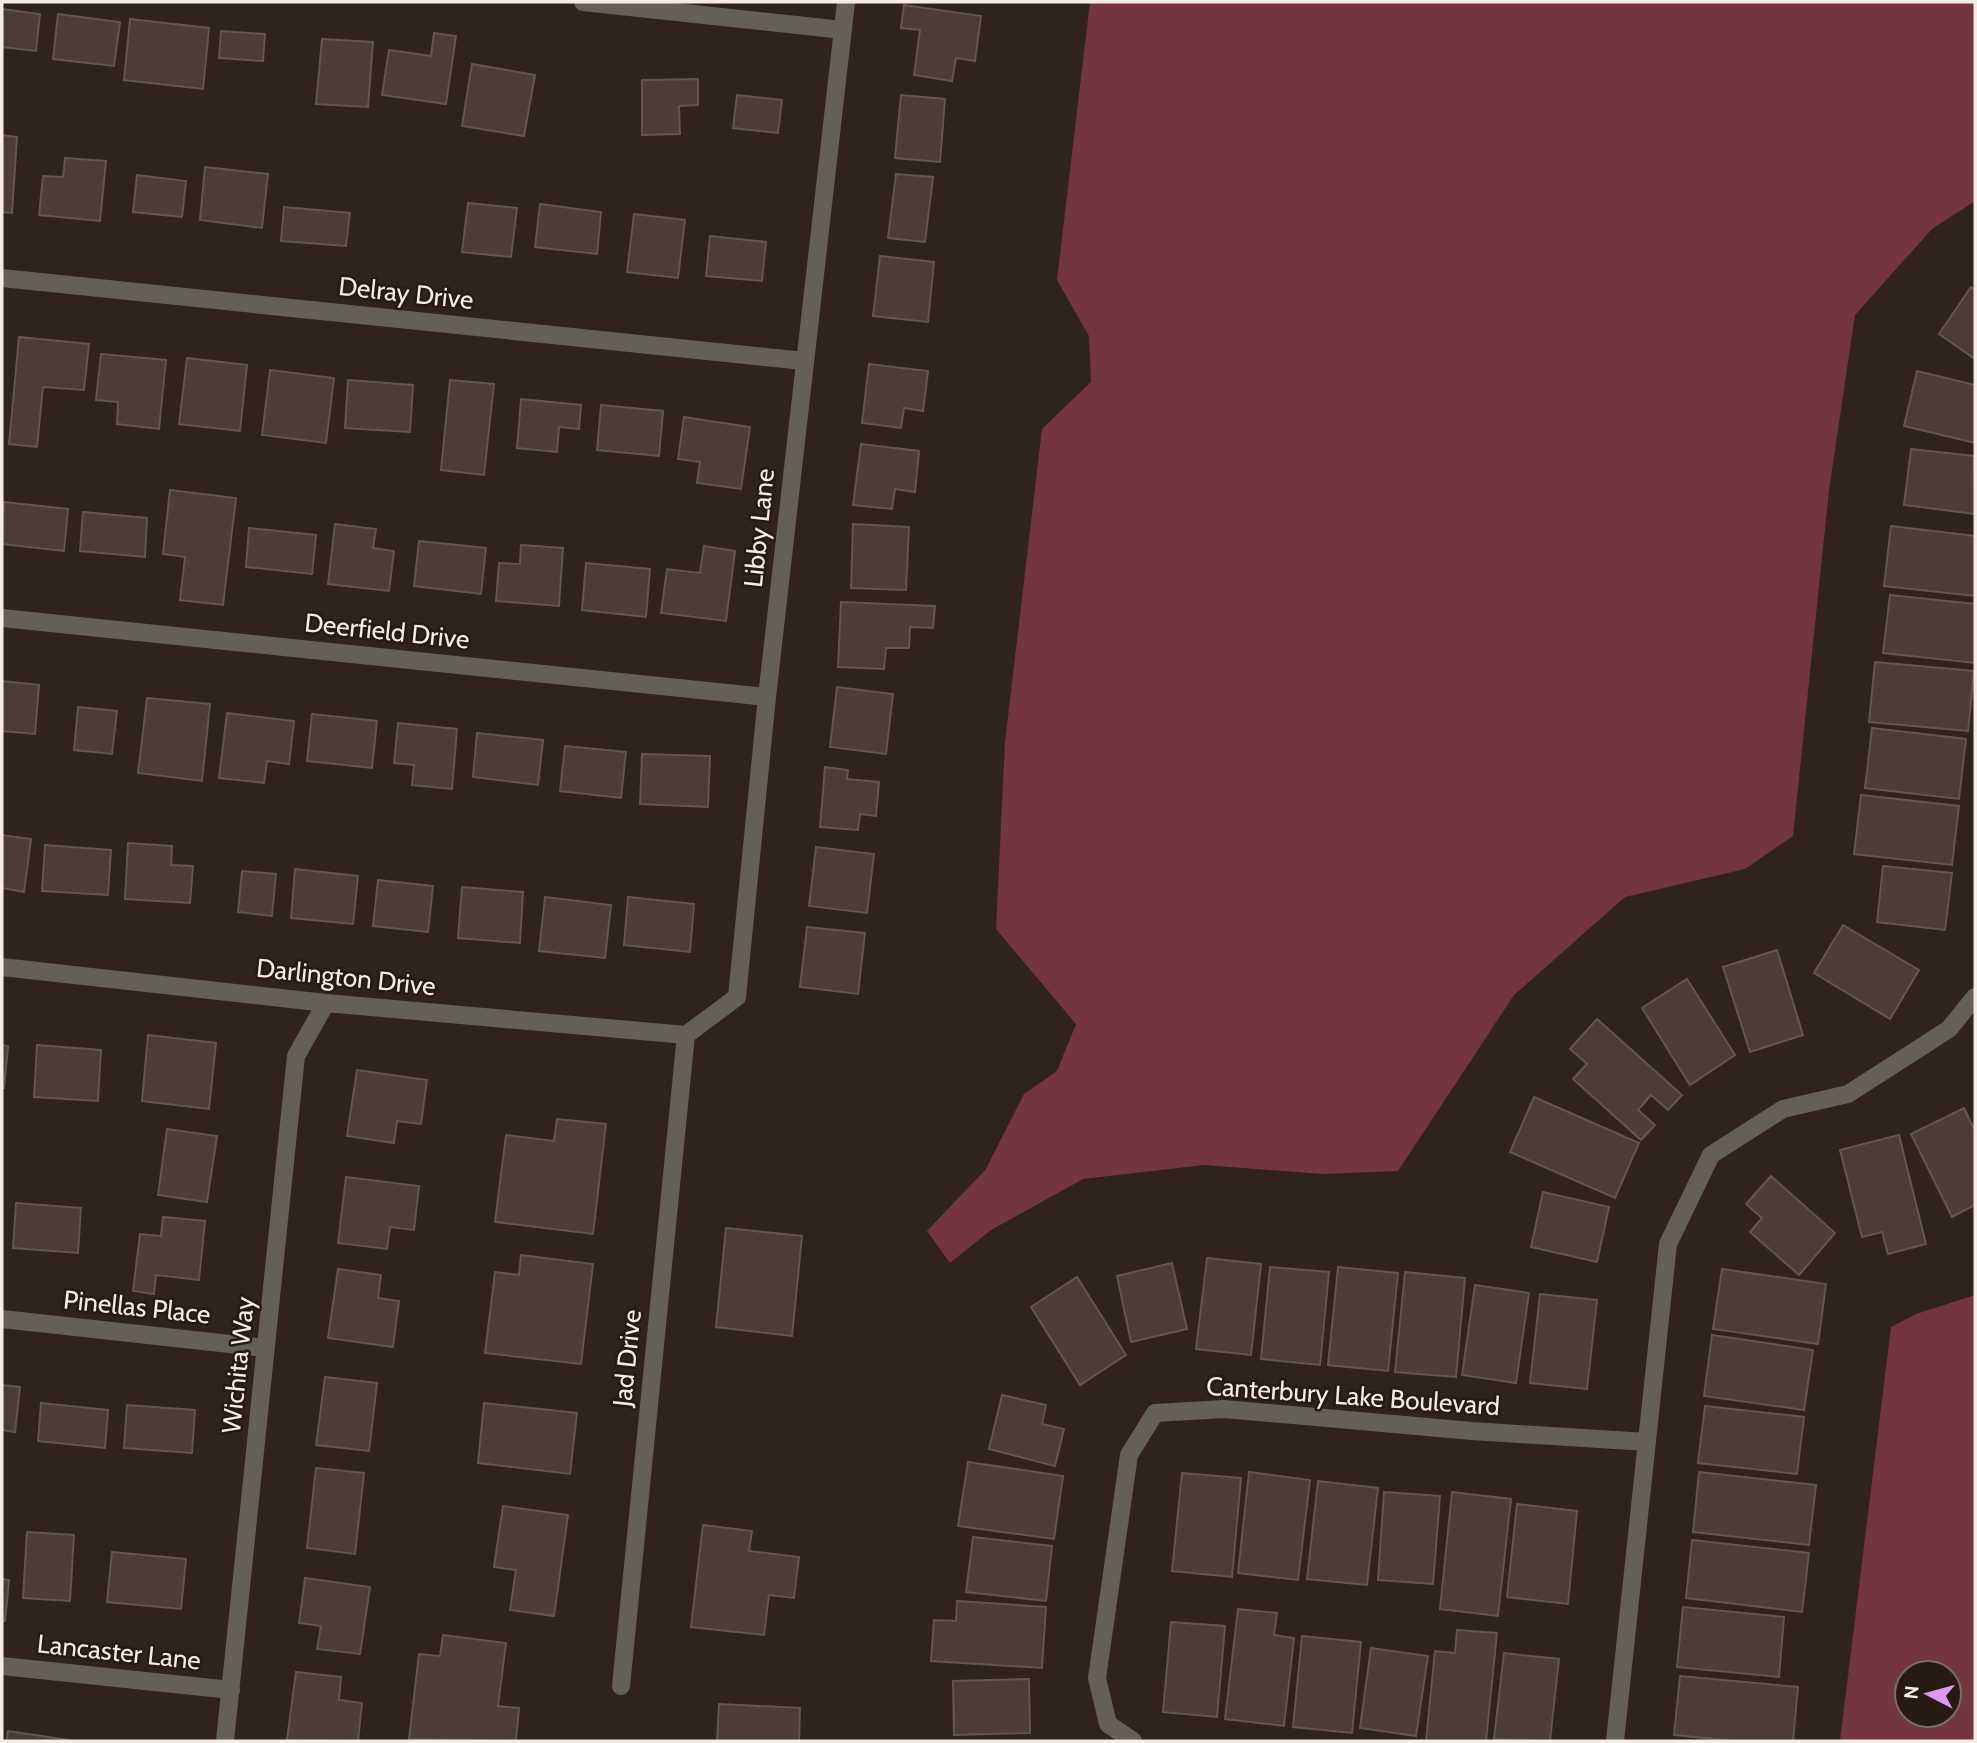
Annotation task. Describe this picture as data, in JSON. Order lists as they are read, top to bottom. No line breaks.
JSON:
{"streets":{"street":["Delray Drive","Libby Lane","Deerfield Drive","Darlington Drive","Pinellas Place","Jad Drive","Wichita Way","Canterbury Lake Boulevard","Lancaster Lane"]},"crossings":[["Delray Drive","Libby Lane"],["Libby Lane","Deerfield Drive"],["Libby Lane","Darlington Drive"],["Libby Lane","Jad Drive"],["Darlington Drive","Jad Drive"],["Darlington Drive","Wichita Way"],["Pinellas Place","Wichita Way"],["Wichita Way","Lancaster Lane"]],"north":"left"}
